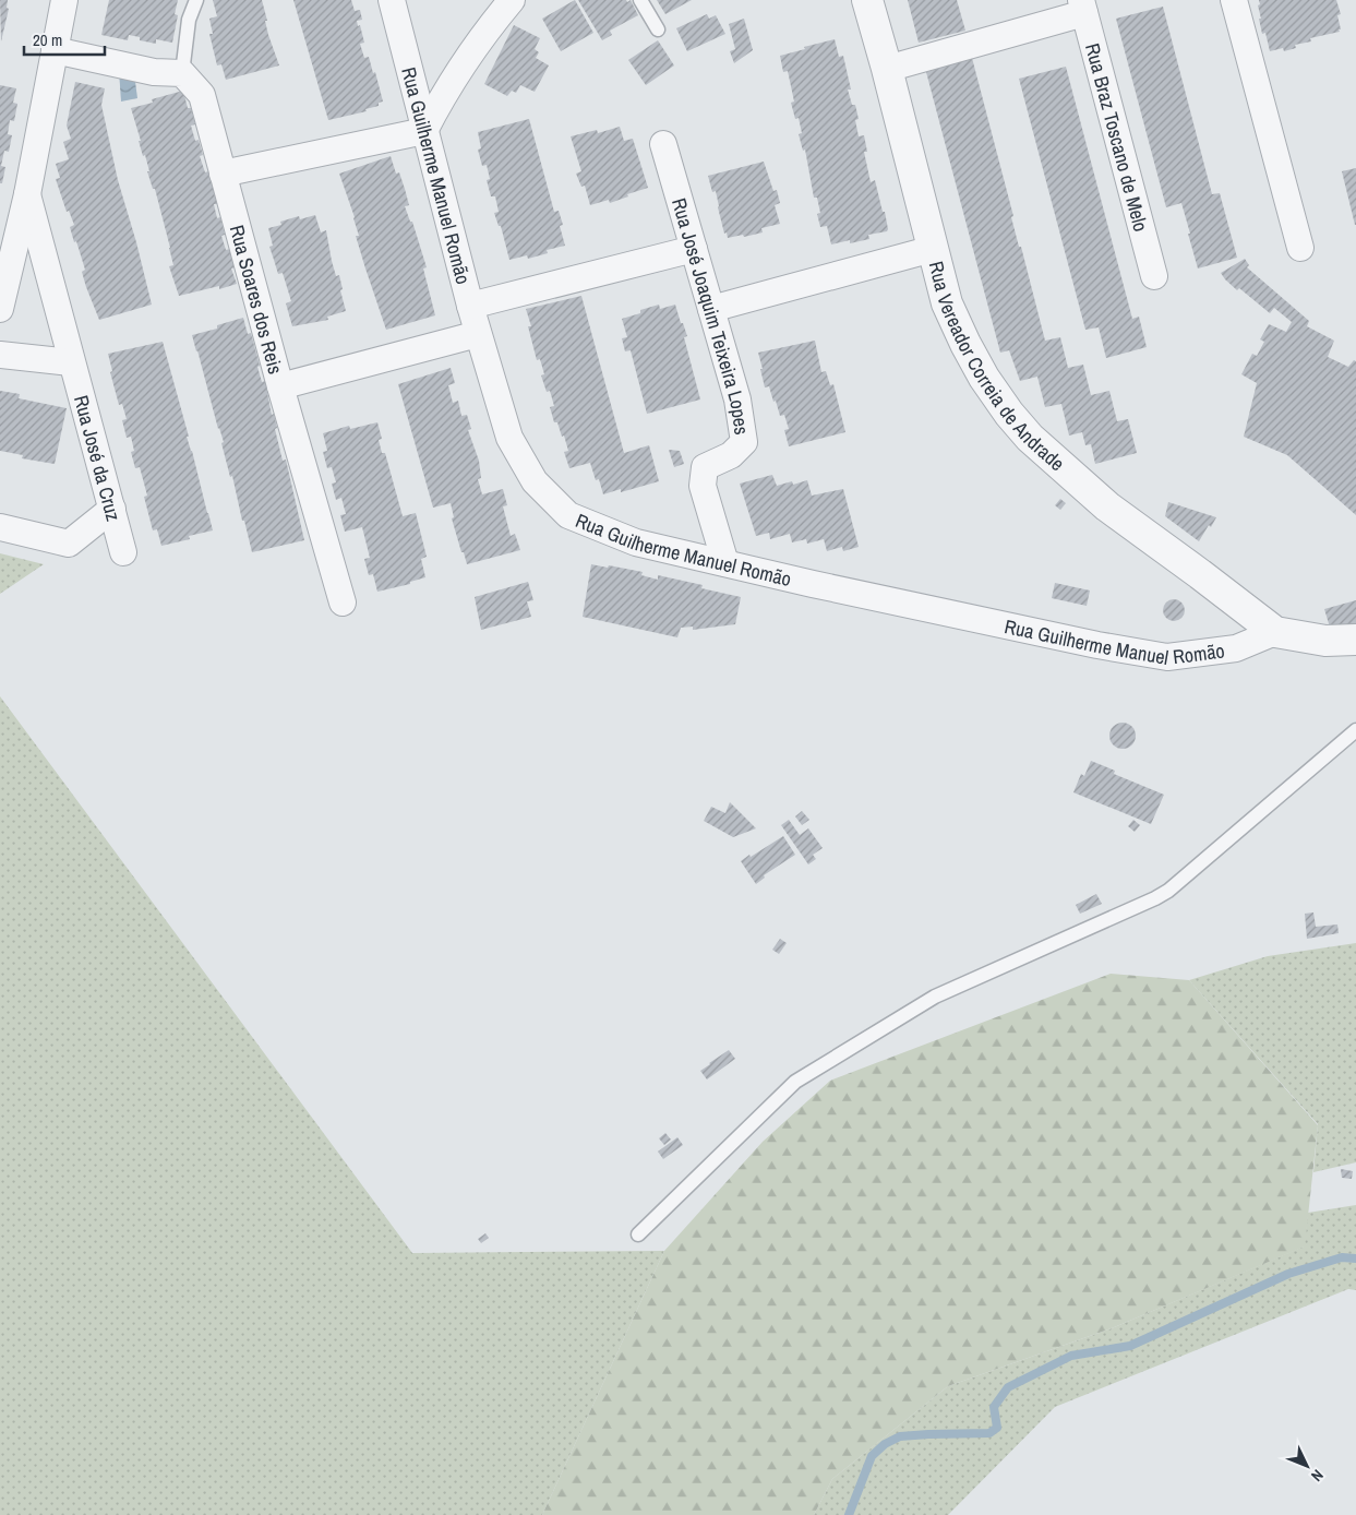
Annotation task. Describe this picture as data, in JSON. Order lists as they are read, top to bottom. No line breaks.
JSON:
{"streets":{"street":["Rua Braz Toscano de Melo","Rua Guilherme Manuel Romão","Rua Soares dos Reis","Rua José Joaquim Teixeira Lopes","Rua Vereador Correia de Andrade","Rua José da Cruz"]},"crossings":[["Rua Guilherme Manuel Romão","Rua José Joaquim Teixeira Lopes"],["Rua Guilherme Manuel Romão","Rua Vereador Correia de Andrade"]],"scale_bar":"20 m","north":"bottom right"}
